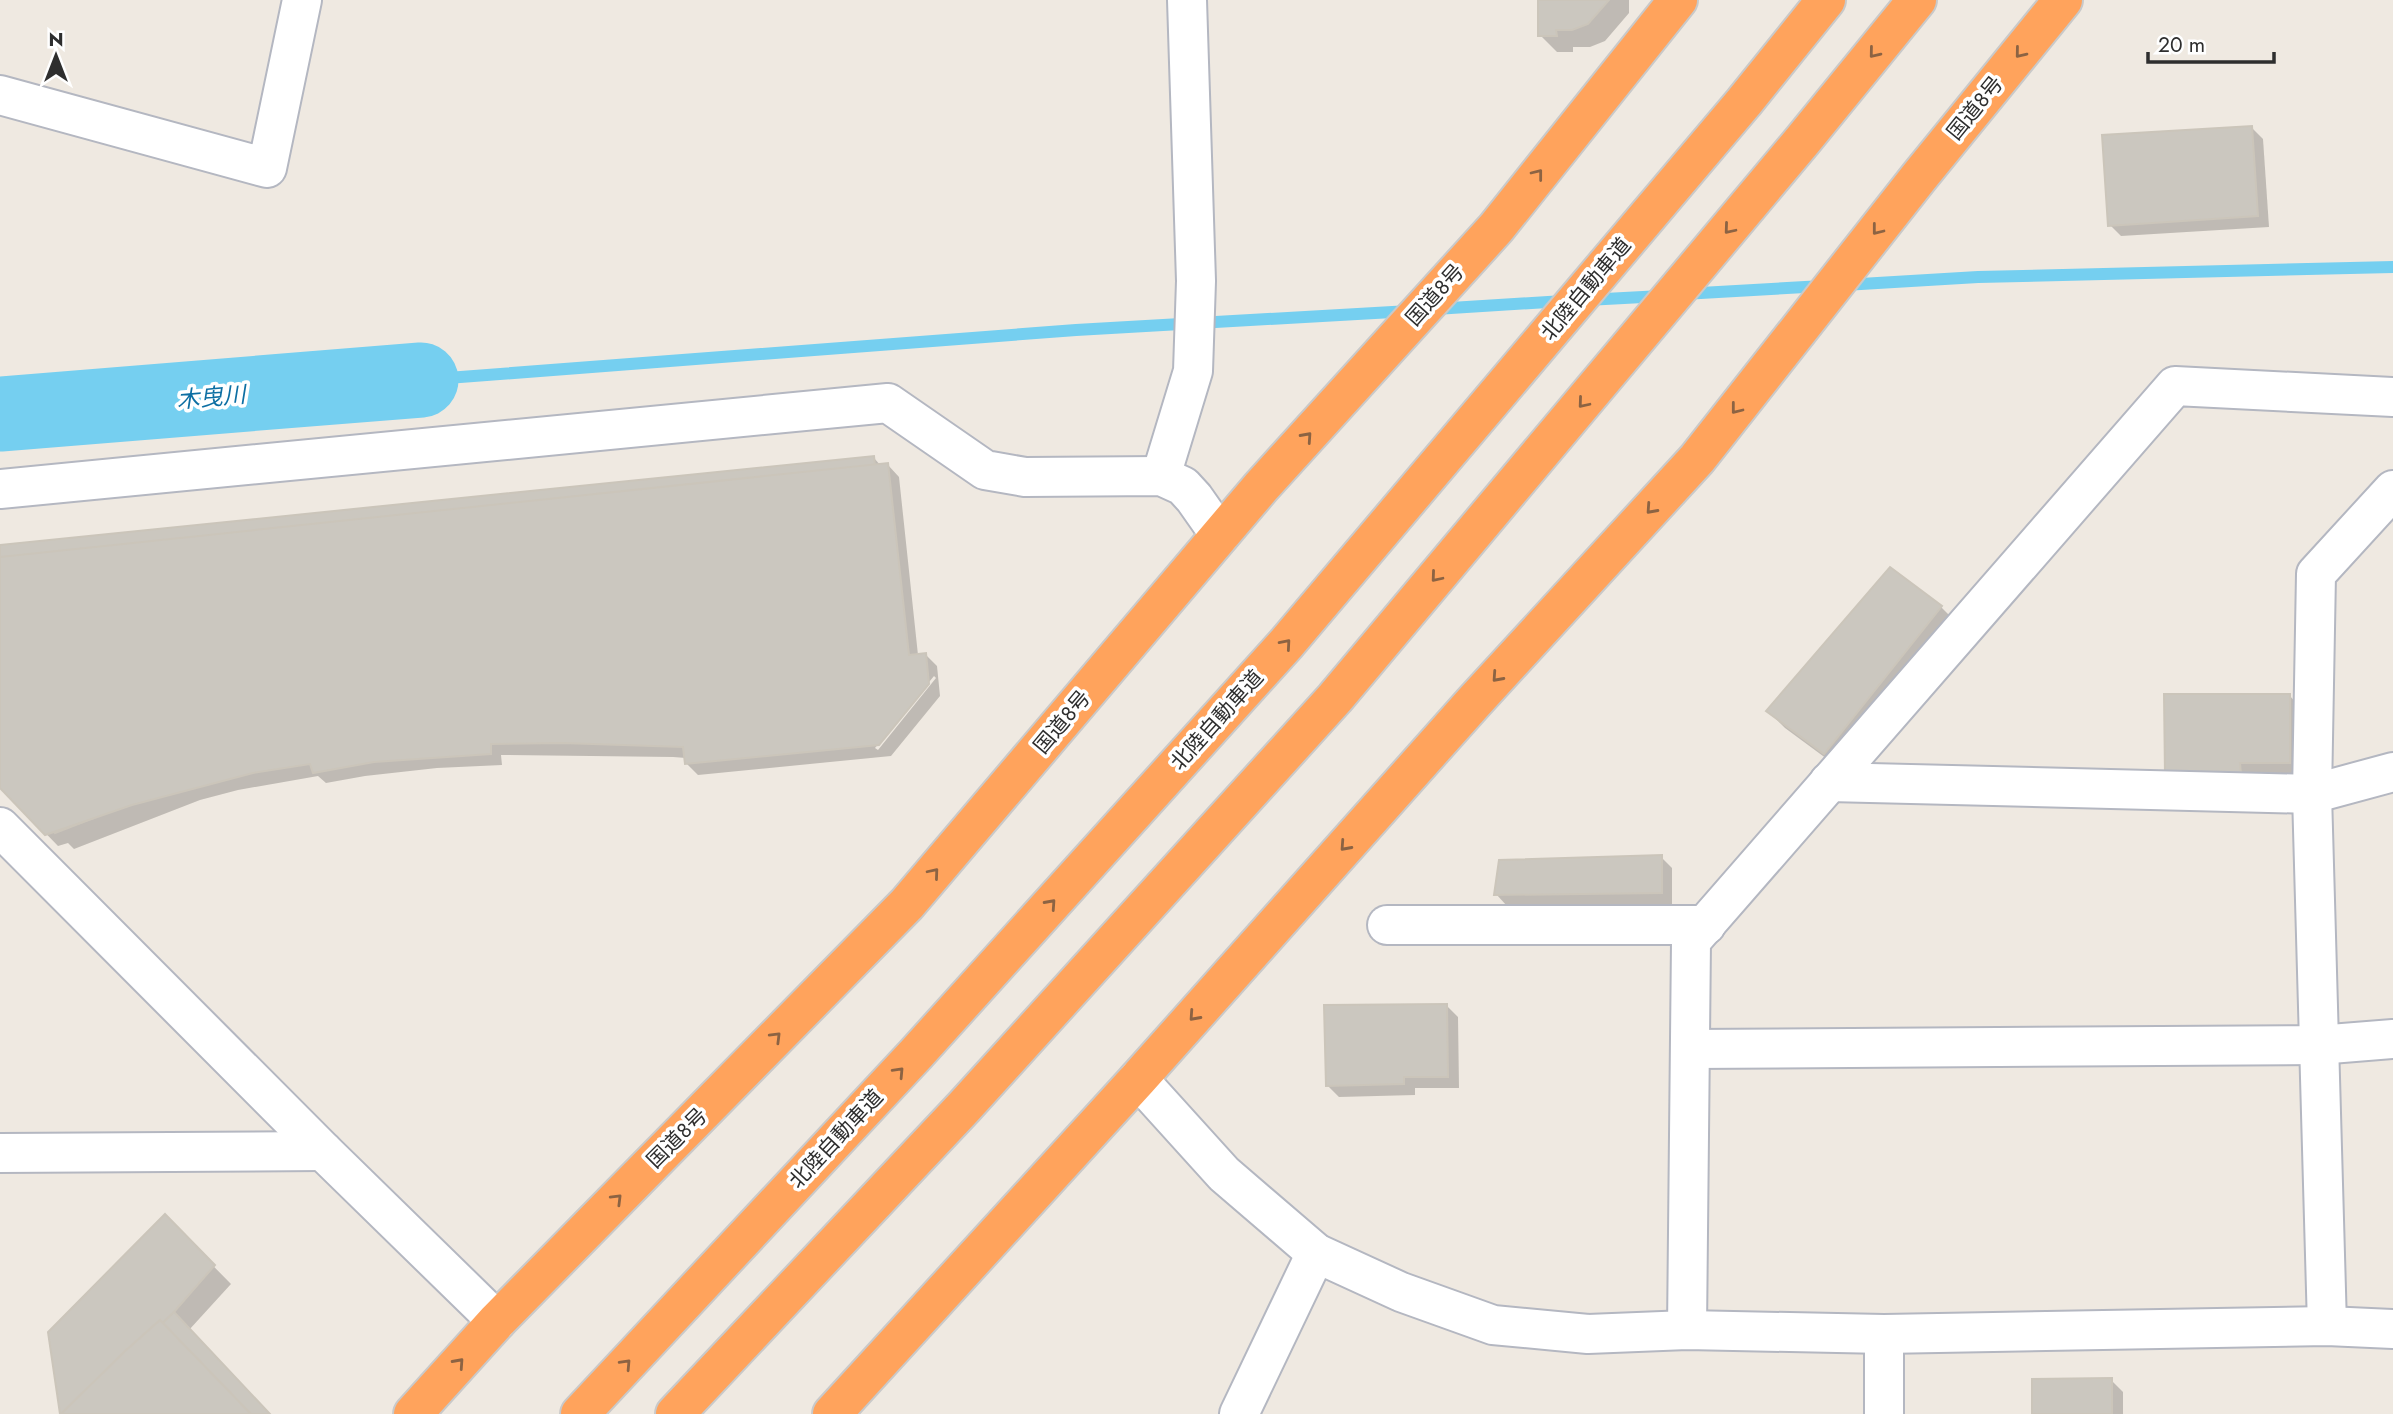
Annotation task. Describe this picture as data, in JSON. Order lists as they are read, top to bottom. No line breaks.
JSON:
{"streets":{"highway":["国道8号","北陸自動車道"]},"water":["木曳川"],"scale_bar":"20 m","north":"top"}
